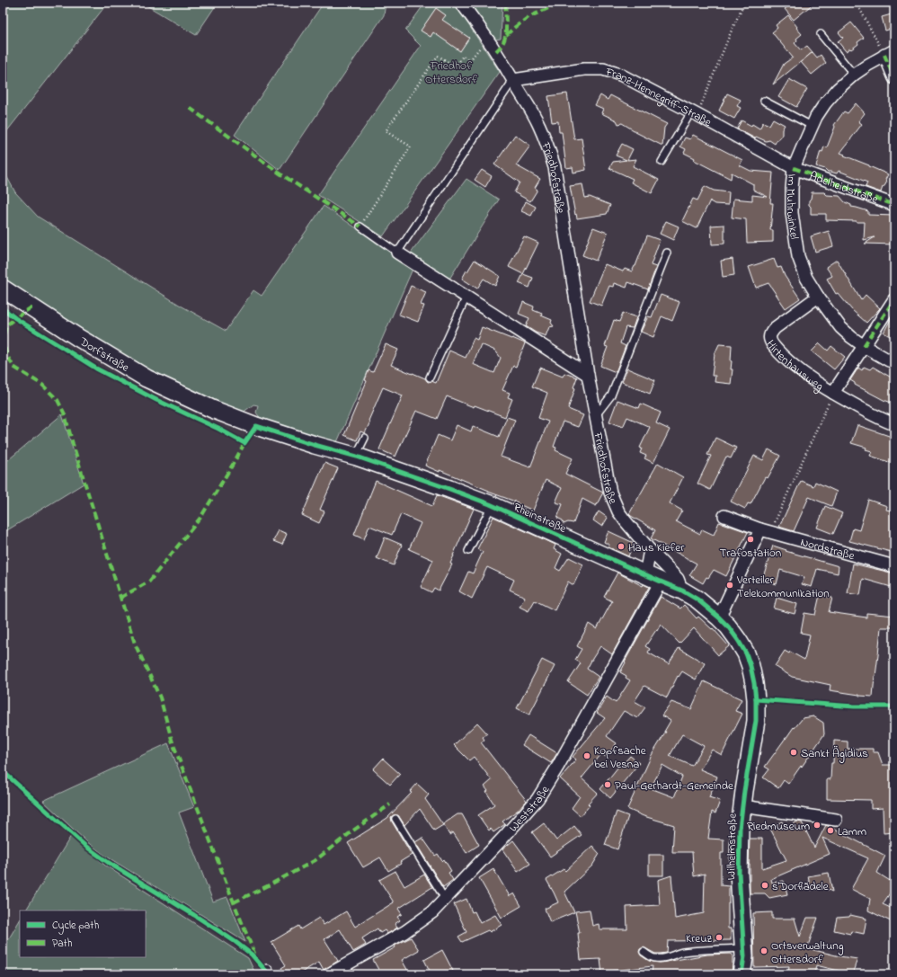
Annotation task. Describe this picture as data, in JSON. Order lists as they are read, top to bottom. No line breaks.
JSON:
{"streets":{"main road":["Dorfstraße","Rheinstraße","Wilhelmstraße"],"street":["Franz-Hennegriff-Straße","Friedhofstraße","Adelheidstraße","Im Muhrwinkel","Hirtenhausweg","Nordstraße","Weststraße"]},"crossings":[["Franz-Hennegriff-Straße","Friedhofstraße"],["Franz-Hennegriff-Straße","Adelheidstraße"],["Franz-Hennegriff-Straße","Im Muhrwinkel"],["Friedhofstraße","Rheinstraße"],["Adelheidstraße","Im Muhrwinkel"],["Im Muhrwinkel","Hirtenhausweg"],["Dorfstraße","Rheinstraße"],["Rheinstraße","Weststraße"],["Rheinstraße","Wilhelmstraße"]],"parks":["Friedhof Ottersdorf"],"places":["Trafostation","Haus Kiefer","Verteiler Telekommunikation","Sankt Ägidius","Kopfsache bei Vesna","Paul-Gerhardt-Gemeinde","Riedmuseum","Lamm","s'Dorflädele","Kreuz","Ortsverwaltung Ottersdorf"],"legend":["Cycle path","Path"]}
